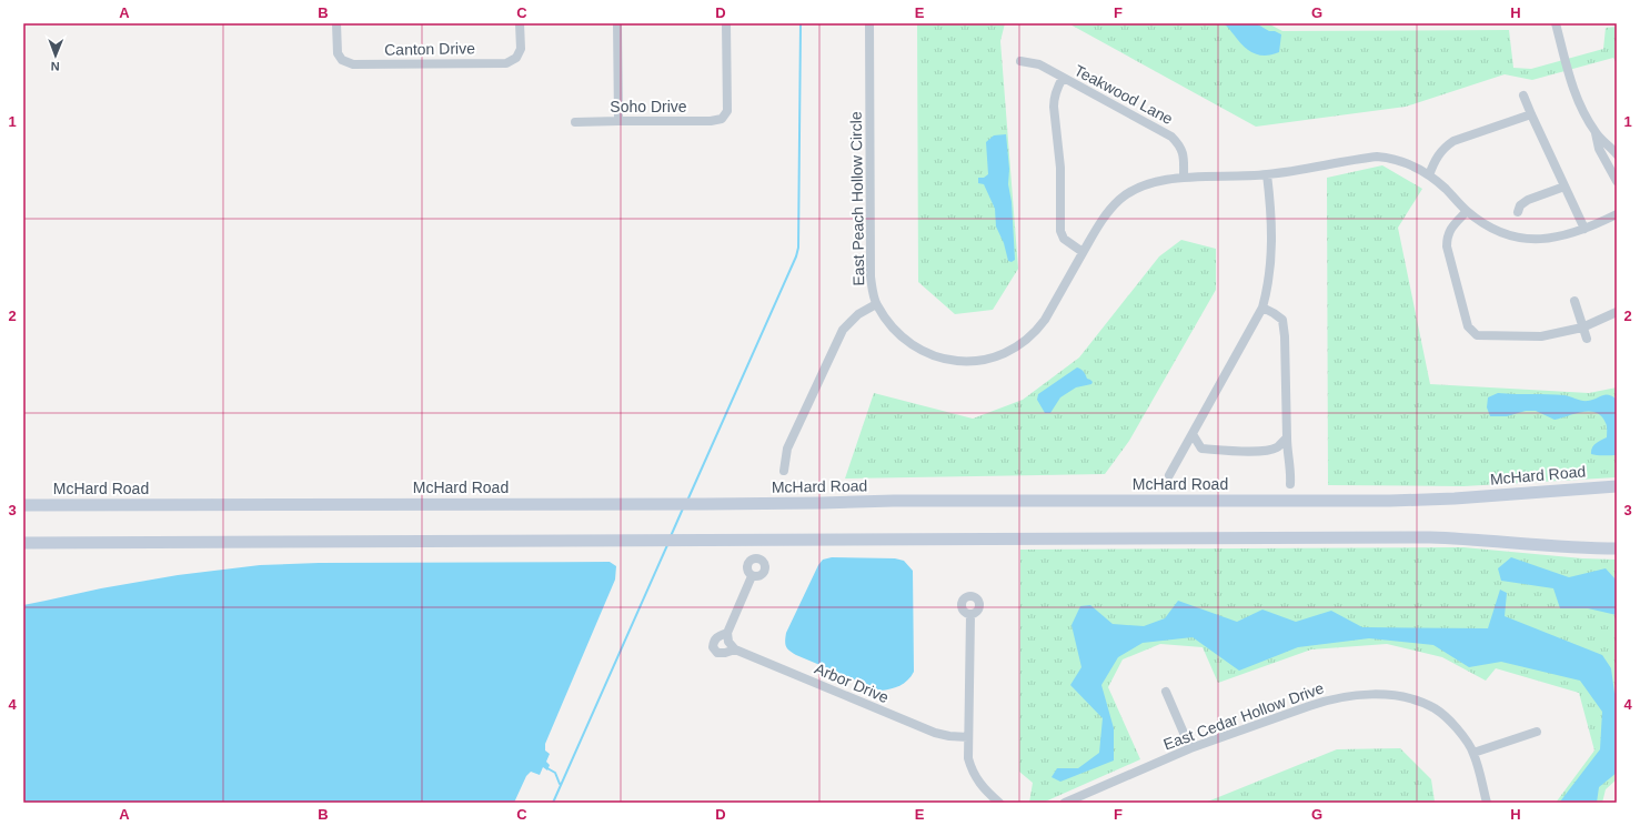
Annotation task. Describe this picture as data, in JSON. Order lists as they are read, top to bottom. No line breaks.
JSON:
{"streets":{"main road":["McHard Road"],"street":["Canton Drive","Teakwood Lane","Soho Drive","East Peach Hollow Circle","Arbor Drive","East Cedar Hollow Drive"]},"crossings":[["Teakwood Lane","East Peach Hollow Circle"]],"north":"bottom","grid":{"columns":["A","B","C","D","E","F","G","H"],"rows":["1","2","3","4"]}}
